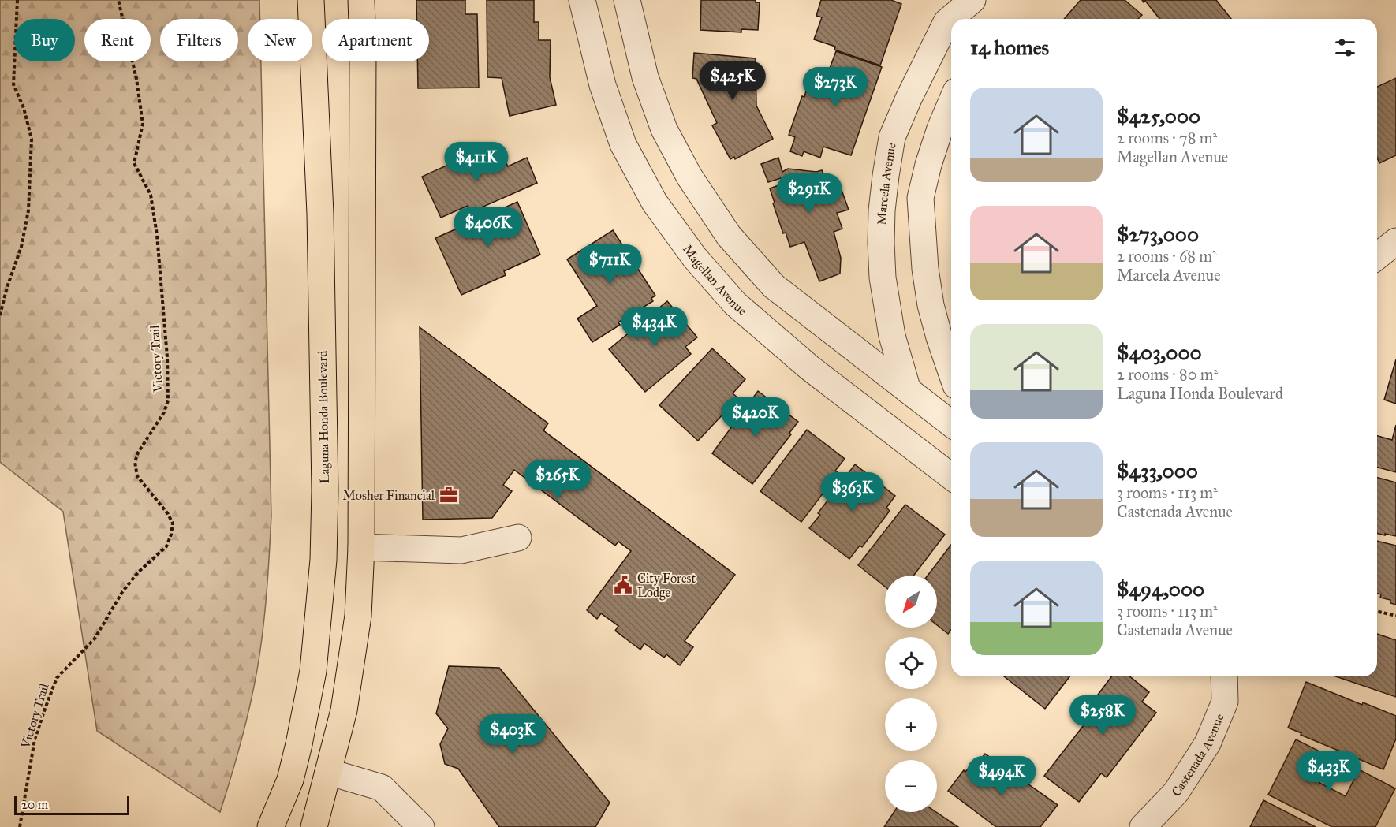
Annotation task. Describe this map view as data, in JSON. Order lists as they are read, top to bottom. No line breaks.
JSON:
{"streets":{"main road":["Laguna Honda Boulevard"],"street":["Marcela Avenue","Magellan Avenue","Castenada Avenue"],"path":["Victory Trail"]},"places":{"office":["Mosher Financial"],"public building":["City Forest Lodge"]},"scale_bar":"20 m","north":"bottom left","page":{"chip":["Buy","Rent","Filters","New","Apartment"],"heading":"14 homes","price":["$425K","$273K","$411K","$291K","$406K","$711K","$434K","$420K","$265K","$363K","$258K","$403K","$433K","$494K"],"list":[{"name":"$425,000","note":"2 rooms · 78 m² · Magellan Avenue"},{"name":"$273,000","note":"2 rooms · 68 m² · Marcela Avenue"},{"name":"$403,000","note":"2 rooms · 80 m² · Laguna Honda Boulevard"},{"name":"$433,000","note":"3 rooms · 113 m² · Castenada Avenue"},{"name":"$494,000","note":"3 rooms · 113 m² · Castenada Avenue"}],"map_buttons":["+","−"],"scale":"20 m"}}
